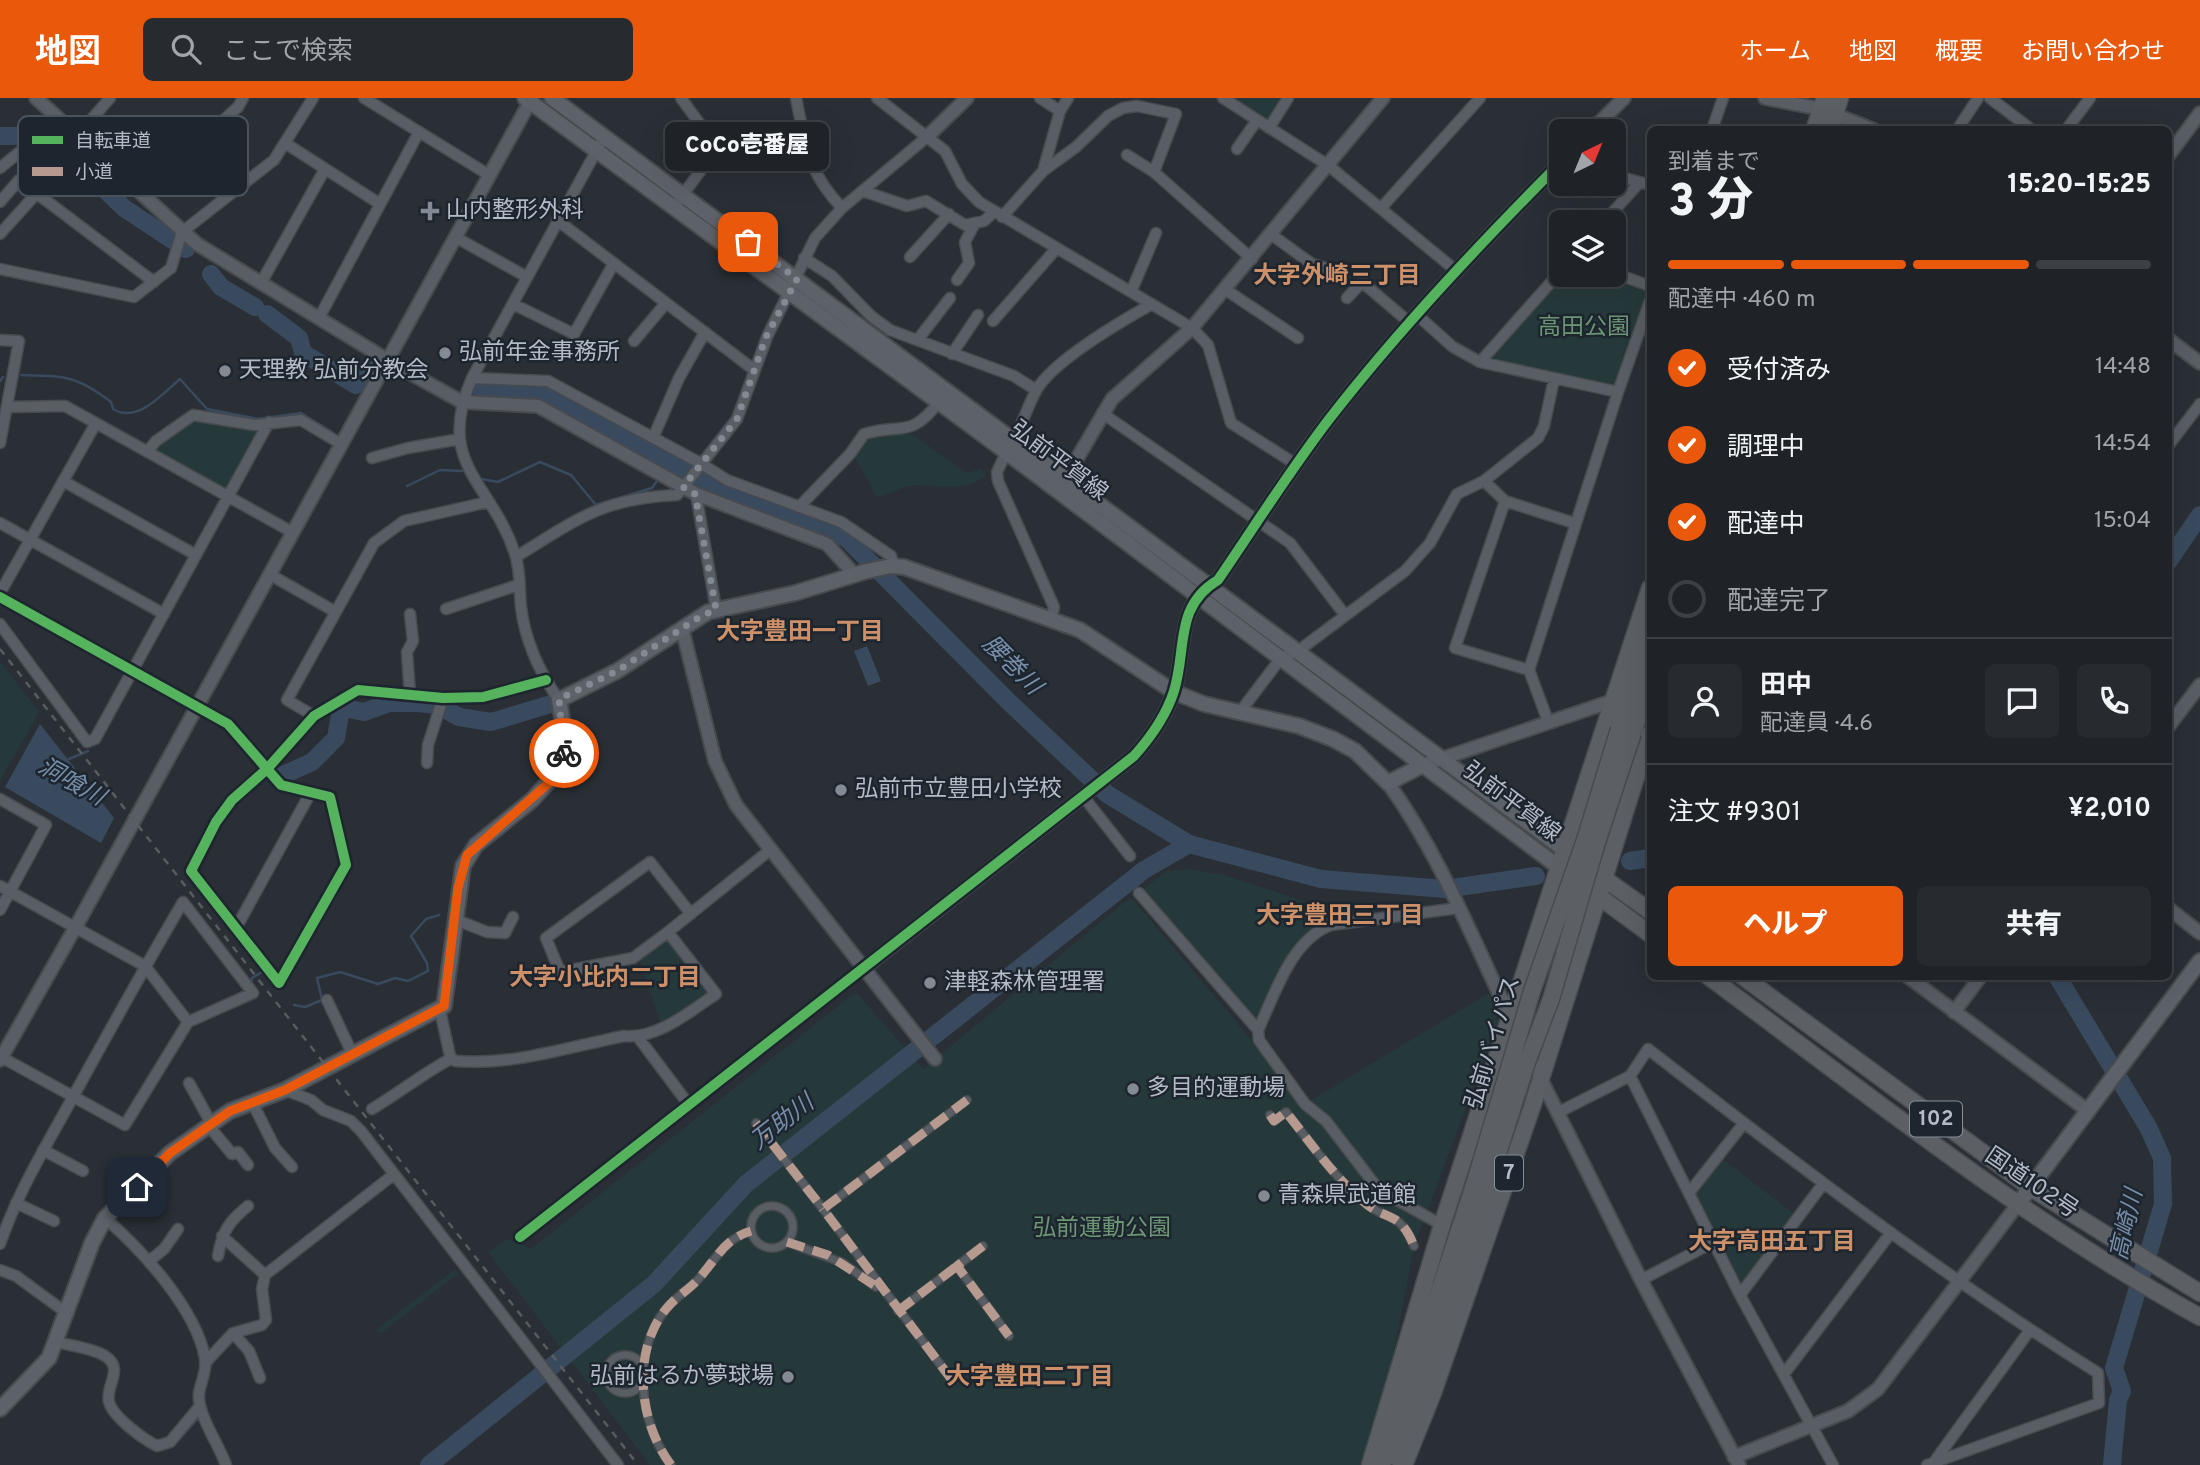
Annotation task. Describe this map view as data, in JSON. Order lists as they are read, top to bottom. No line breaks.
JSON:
{"streets":{"highway":["弘前バイパス","102","7","国道102号"],"main road":["弘前平賀線"]},"crossings":[["弘前平賀線","7"]],"districts":["大字外崎三丁目","大字豊田一丁目","大字豊田三丁目","大字小比内二丁目","大字高田五丁目","大字豊田二丁目"],"water":["腰巻川","洞喰川","万助川","高崎川"],"parks":["高田公園","弘前運動公園"],"places":{"health":["山内整形外科"],"other":["CoCo壱番屋","弘前年金事務所","天理教 弘前分教会","弘前市立豊田小学校","津軽森林管理署","多目的運動場","青森県武道館","弘前はるか夢球場"]},"legend":["自転車道","小道"],"north":"top right","page":{"header":"地図","search":"ここで検索","nav":["ホーム","地図","概要","お問い合わせ"],"bubble":"CoCo壱番屋","heading":["3 分","到着まで","15:20–15:25"],"panel":["田中","配達員 · 4.6","注文 #9301","¥2,010"],"bar":"配達中 · 460 m","list":[["受付済み","14:48"],["調理中","14:54"],["配達中","15:04"],"配達完了"],"buttons":["ヘルプ","共有"]}}
